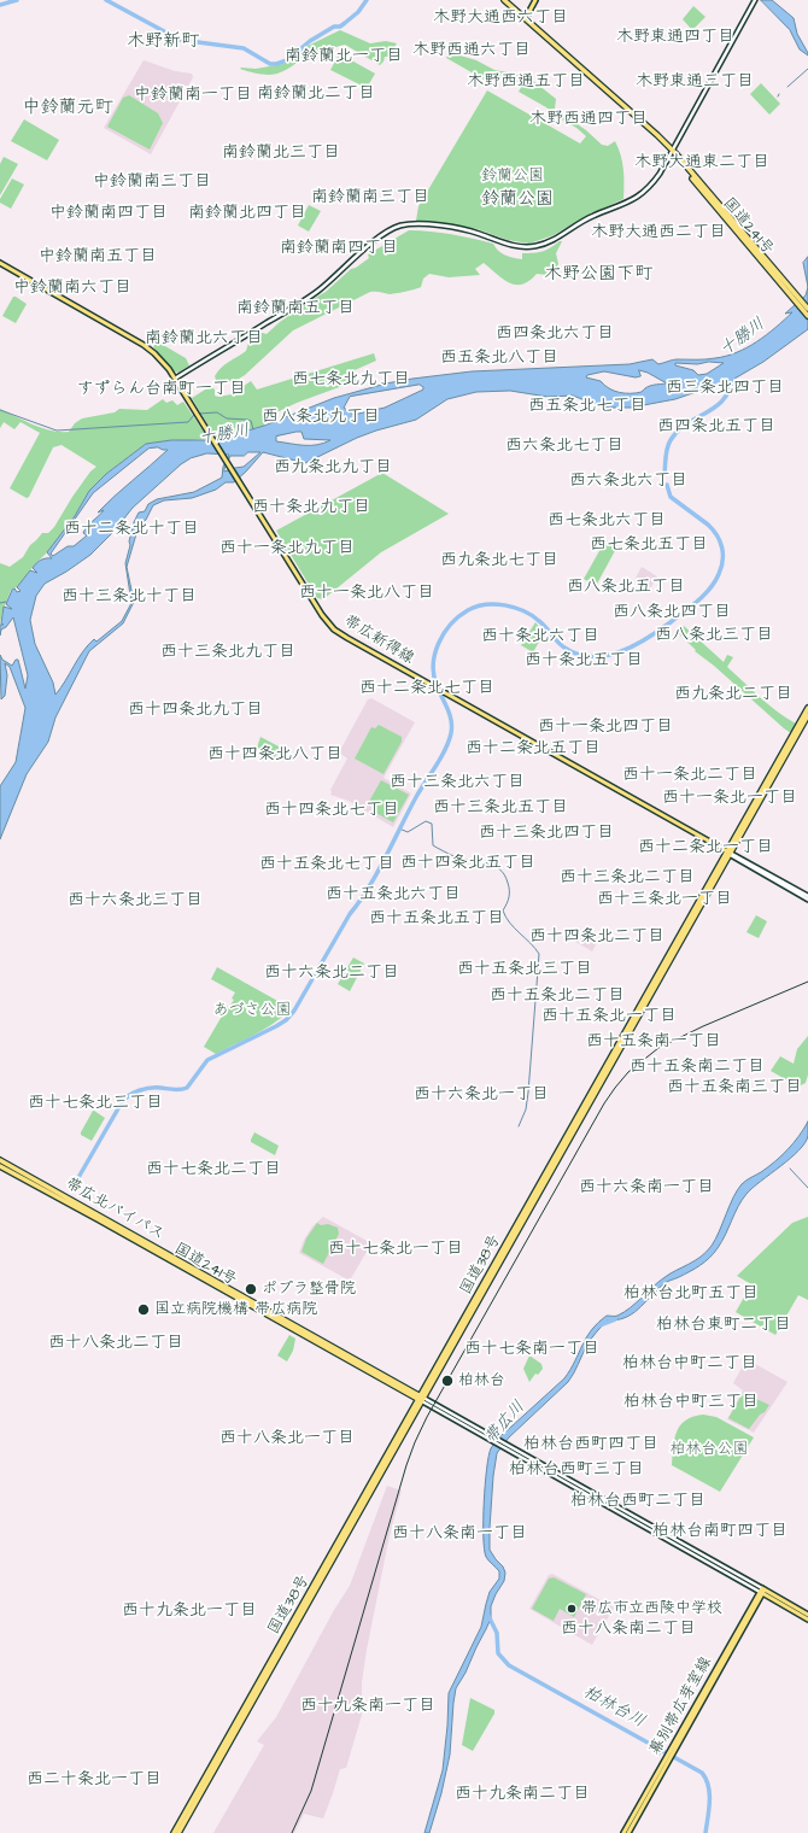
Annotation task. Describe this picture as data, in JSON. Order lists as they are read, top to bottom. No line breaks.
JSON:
{"streets":{"highway":["国道241号","国道38号"],"main road":["帯広新得線","幕別帯広芽室線"]},"crossings":[["国道241号","国道38号"],["帯広新得線","国道38号"]],"districts":["木野大通西六丁目","木野東通四丁目","木野新町","木野西通六丁目","南鈴蘭北一丁目","木野西通五丁目","木野東通三丁目","南鈴蘭北二丁目","中鈴蘭南一丁目","中鈴蘭元町","木野西通四丁目","南鈴蘭北三丁目","木野大通東二丁目","中鈴蘭南三丁目","南鈴蘭南三丁目","鈴蘭公園","中鈴蘭南四丁目","南鈴蘭北四丁目","木野大通西二丁目","南鈴蘭南四丁目","中鈴蘭南五丁目","木野公園下町","中鈴蘭南六丁目","南鈴蘭南五丁目","西四条北六丁目","南鈴蘭北六丁目","西五条北八丁目","西七条北九丁目","西三条北四丁目","すずらん台南町一丁目","西五条北七丁目","西八条北九丁目","西四条北五丁目","西六条北七丁目","西九条北九丁目","西六条北六丁目","西十条北九丁目","西七条北六丁目","西十二条北十丁目","西七条北五丁目","西十一条北九丁目","西九条北七丁目","西八条北五丁目","西十一条北八丁目","西十三条北十丁目","西八条北四丁目","西八条北三丁目","西十条北六丁目","西十三条北九丁目","西十条北五丁目","西十二条北七丁目","西九条北二丁目","西十四条北九丁目","西十一条北四丁目","西十二条北五丁目","西十四条北八丁目","西十一条北二丁目","西十三条北六丁目","西十一条北一丁目","西十三条北五丁目","西十四条北七丁目","西十三条北四丁目","西十二条北一丁目","西十四条北五丁目","西十五条北七丁目","西十三条北二丁目","西十五条北六丁目","西十三条北一丁目","西十六条北三丁目","西十五条北五丁目","西十四条北二丁目","西十五条北三丁目","西十六条北二丁目","西十五条北二丁目","西十五条北一丁目","西十五条南一丁目","西十五条南二丁目","西十五条南三丁目","西十六条北一丁目","西十七条北三丁目","西十七条北二丁目","西十六条南一丁目","西十七条北一丁目","柏林台北町五丁目","柏林台東町二丁目","西十八条北二丁目","西十七条南一丁目","柏林台中町二丁目","柏林台中町三丁目","西十八条北一丁目","柏林台西町四丁目","柏林台西町三丁目","柏林台西町二丁目","柏林台南町四丁目","西十八条南一丁目","西十九条北一丁目","西十八条南二丁目","西十九条南一丁目","西二十条北一丁目","西十九条南二丁目"],"water":["十勝川","帯広川","柏林台川"],"parks":["鈴蘭公園","あづさ公園","柏林台公園"],"places":["ポプラ整骨院","国立病院機構 帯広病院","柏林台","帯広市立西陵中学校"]}
